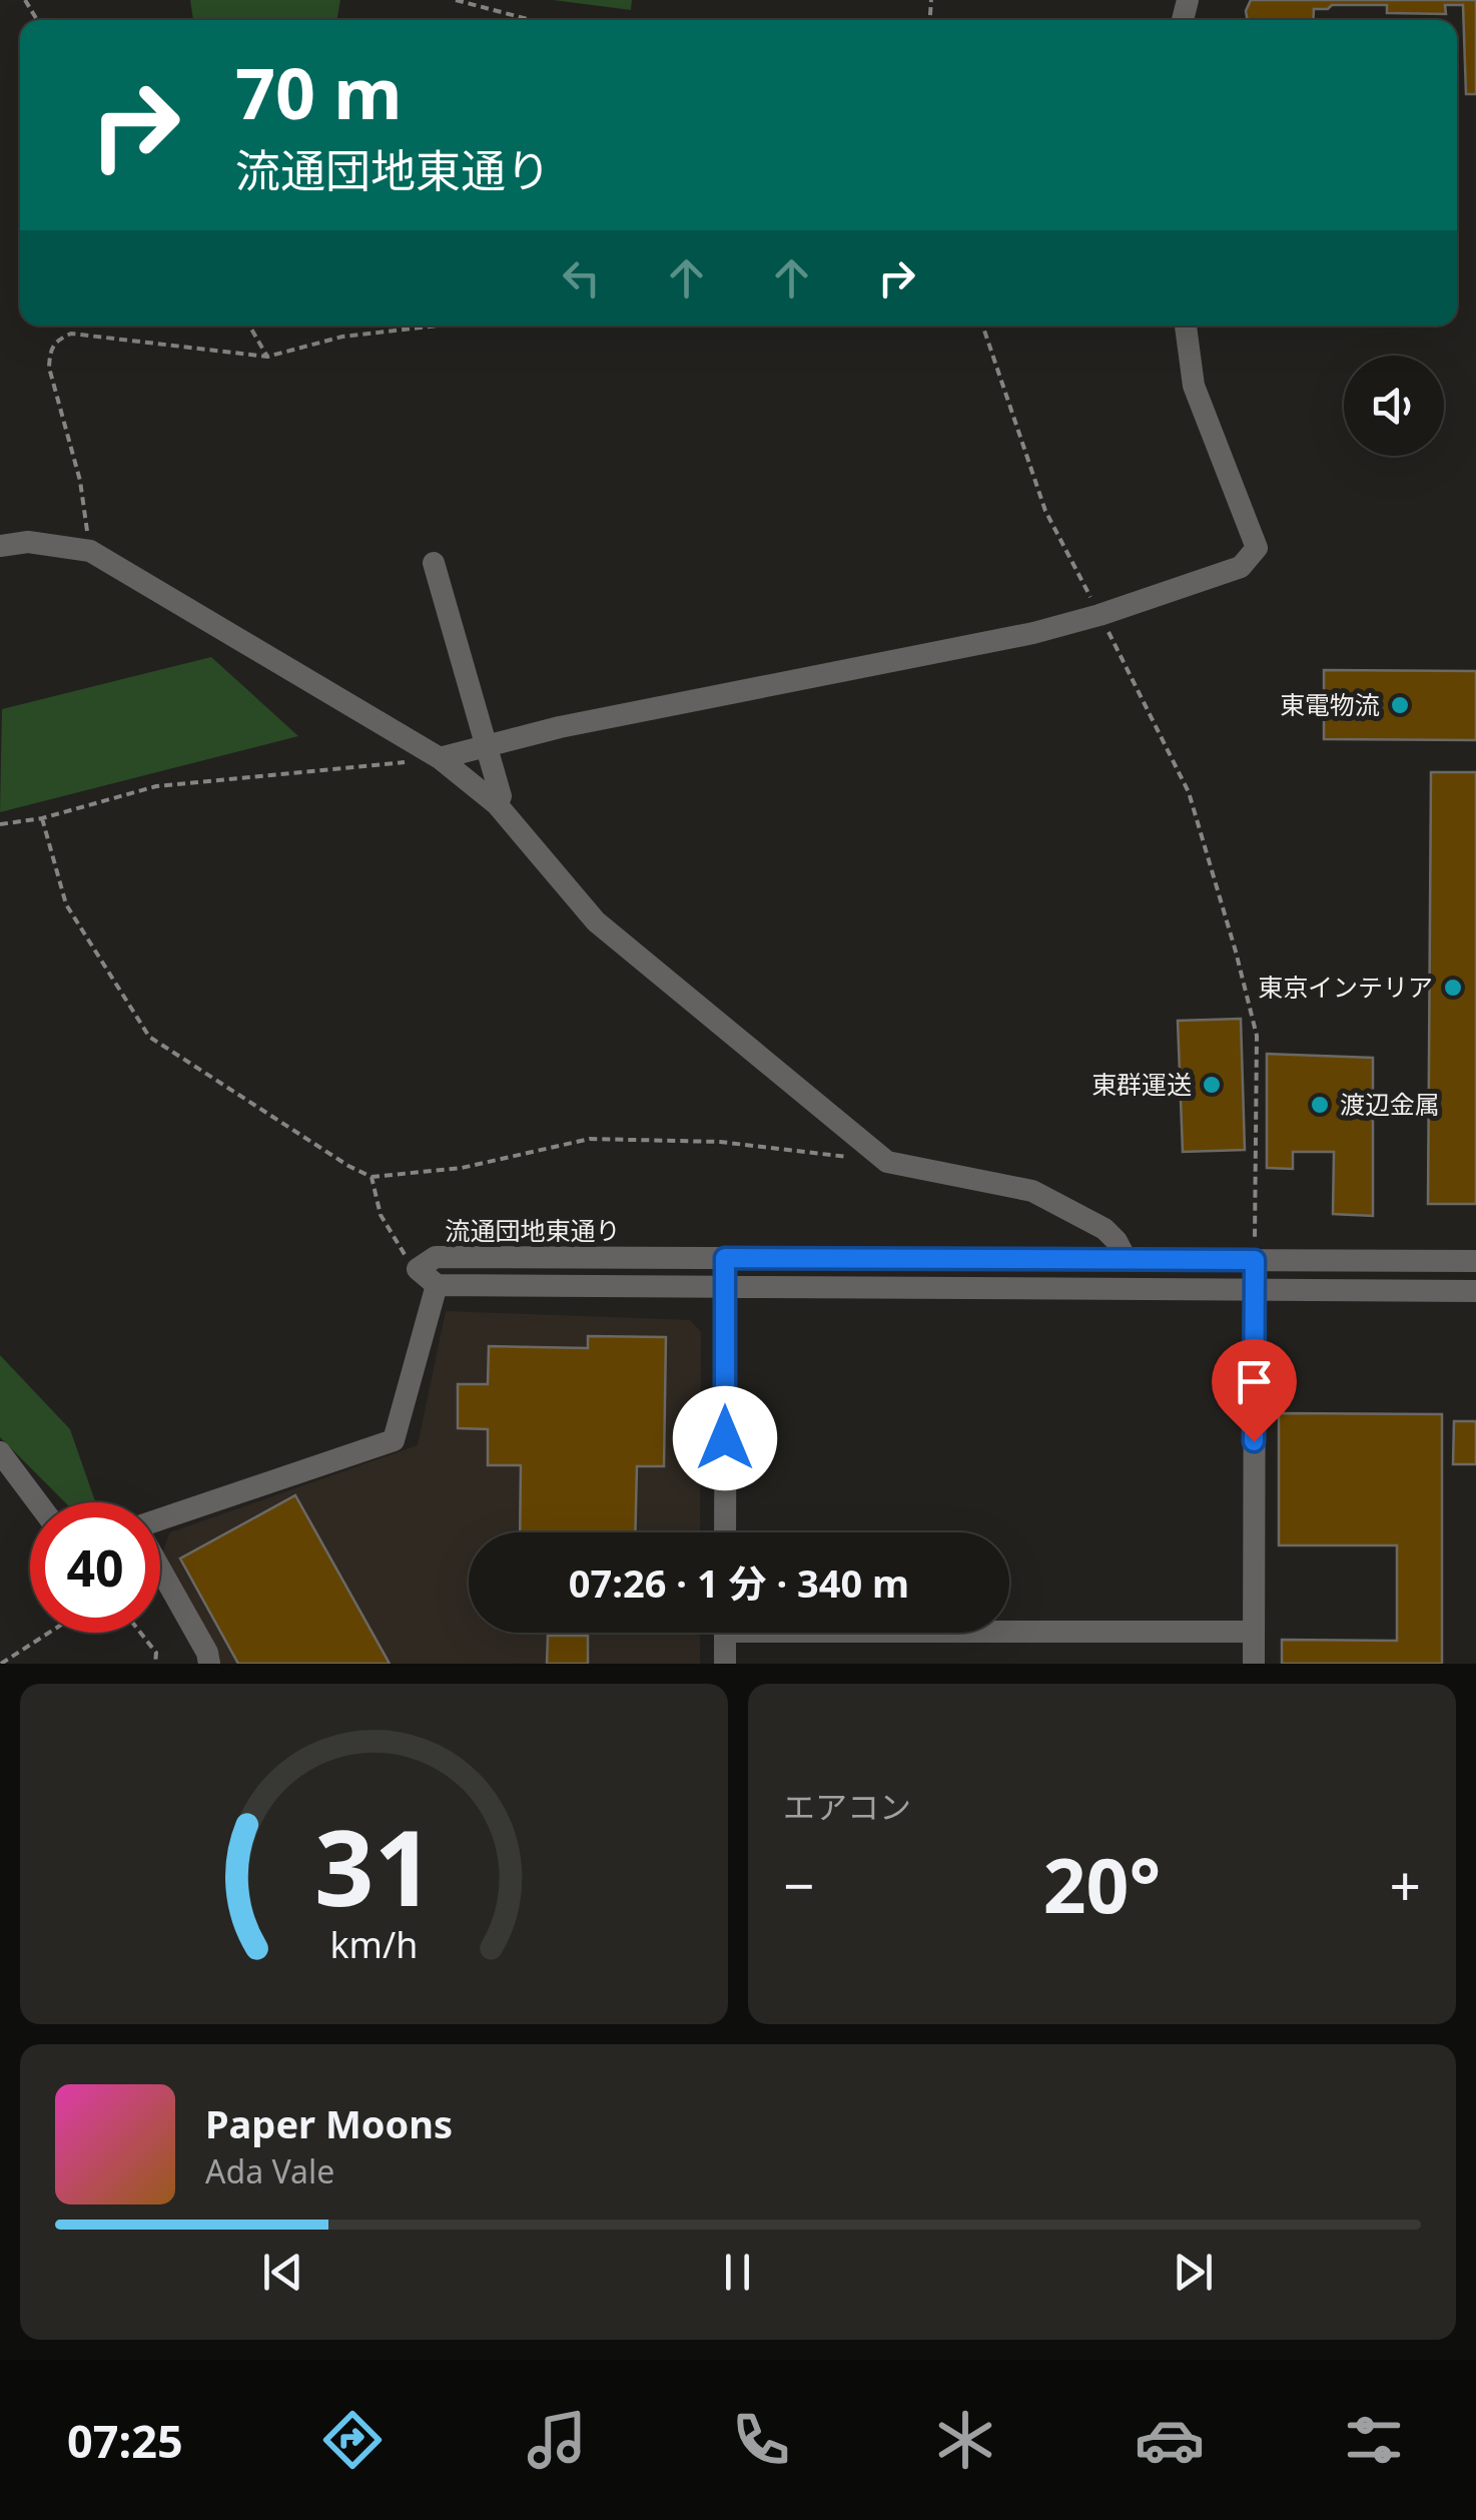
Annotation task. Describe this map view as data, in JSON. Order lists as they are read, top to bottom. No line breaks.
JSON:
{"streets":{"street":["流通団地東通り"]},"places":["東電物流","東京インテリア","東群運送","渡辺金属"],"page":{"turn":["70 m","流通団地東通り"],"limit":"40","trip":"07:26 · 1 分 · 340 m","tile":"エアコン","heat":["−","20°","+"],"song":["Paper Moons","Ada Vale"],"tabs":"07:25","gauge":["31","km/h"]}}
